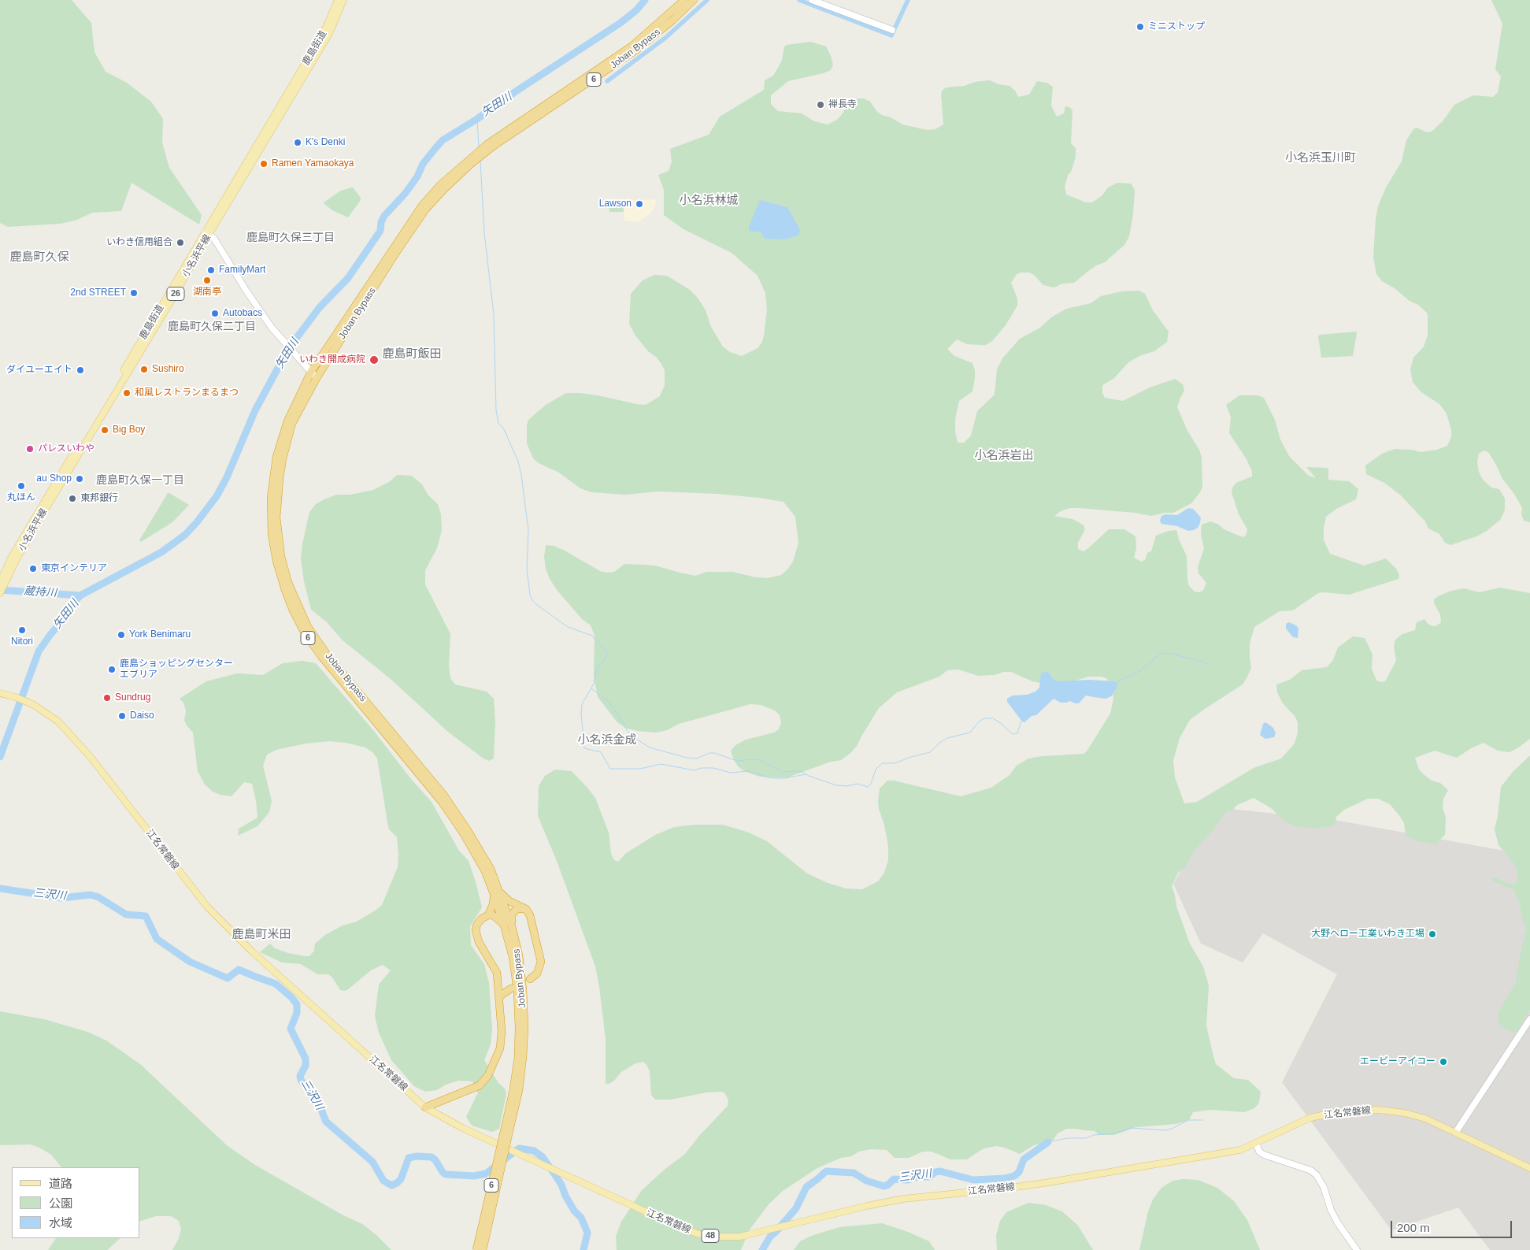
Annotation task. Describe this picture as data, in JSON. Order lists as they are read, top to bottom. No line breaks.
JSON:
{"streets":{"highway":["Joban Bypass","6"],"main road":["鹿島街道","小名浜平線","26","江名常磐線","48"]},"crossings":[["鹿島街道","小名浜平線"]],"districts":["小名浜玉川町","小名浜林城","鹿島町久保三丁目","鹿島町久保","鹿島町久保二丁目","鹿島町飯田","小名浜岩出","鹿島町久保一丁目","小名浜金成","鹿島町米田"],"water":["矢田川","蔵持川","三沢川"],"places":["ミニストップ","禅長寺","K's Denki","Ramen Yamaokaya","Lawson","いわき信用組合","FamilyMart","湖南亭","2nd STREET","Autobacs","いわき開成病院","Sushiro","ダイユーエイト","和風レストランまるまつ","Big Boy","パレスいわや","au Shop","丸ほん","東邦銀行","東京インテリア","Nitori","York Benimaru","鹿島ショッピングセンター エブリア","Sundrug","Daiso","大野ヘロー工業いわき工場","エービーアイコー"],"legend":["道路","公園","水域"],"scale_bar":"200 m"}
